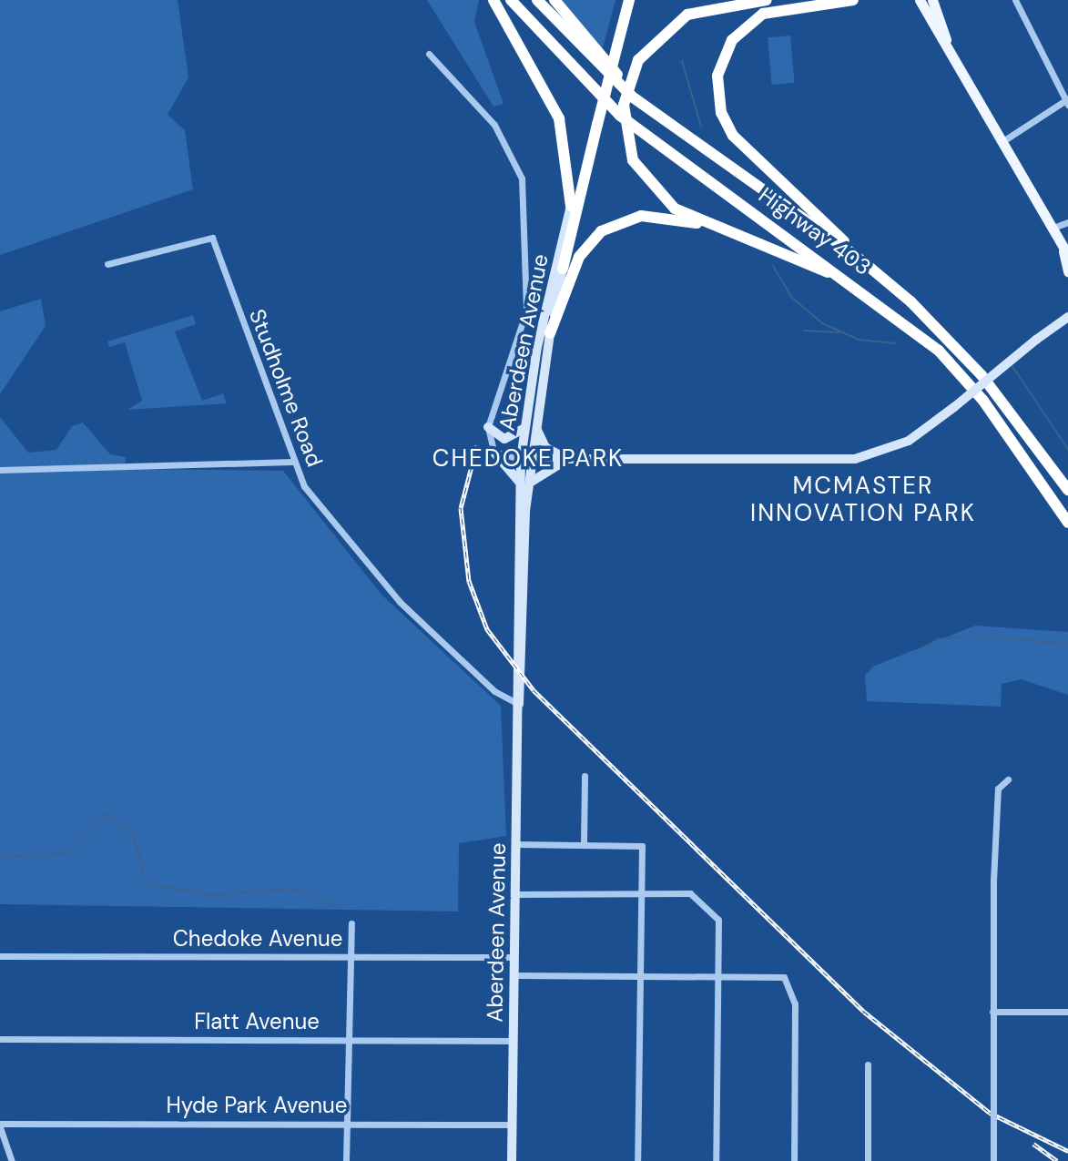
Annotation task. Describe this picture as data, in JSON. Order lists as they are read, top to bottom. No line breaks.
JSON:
{"streets":{"highway":["Highway 403"],"main road":["Aberdeen Avenue"],"street":["Studholme Road","Chedoke Avenue","Flatt Avenue","Hyde Park Avenue"]},"crossings":[["Aberdeen Avenue","Studholme Road"],["Aberdeen Avenue","Chedoke Avenue"],["Aberdeen Avenue","Flatt Avenue"],["Aberdeen Avenue","Hyde Park Avenue"]],"districts":["CHEDOKE PARK","MCMASTER INNOVATION PARK"]}
